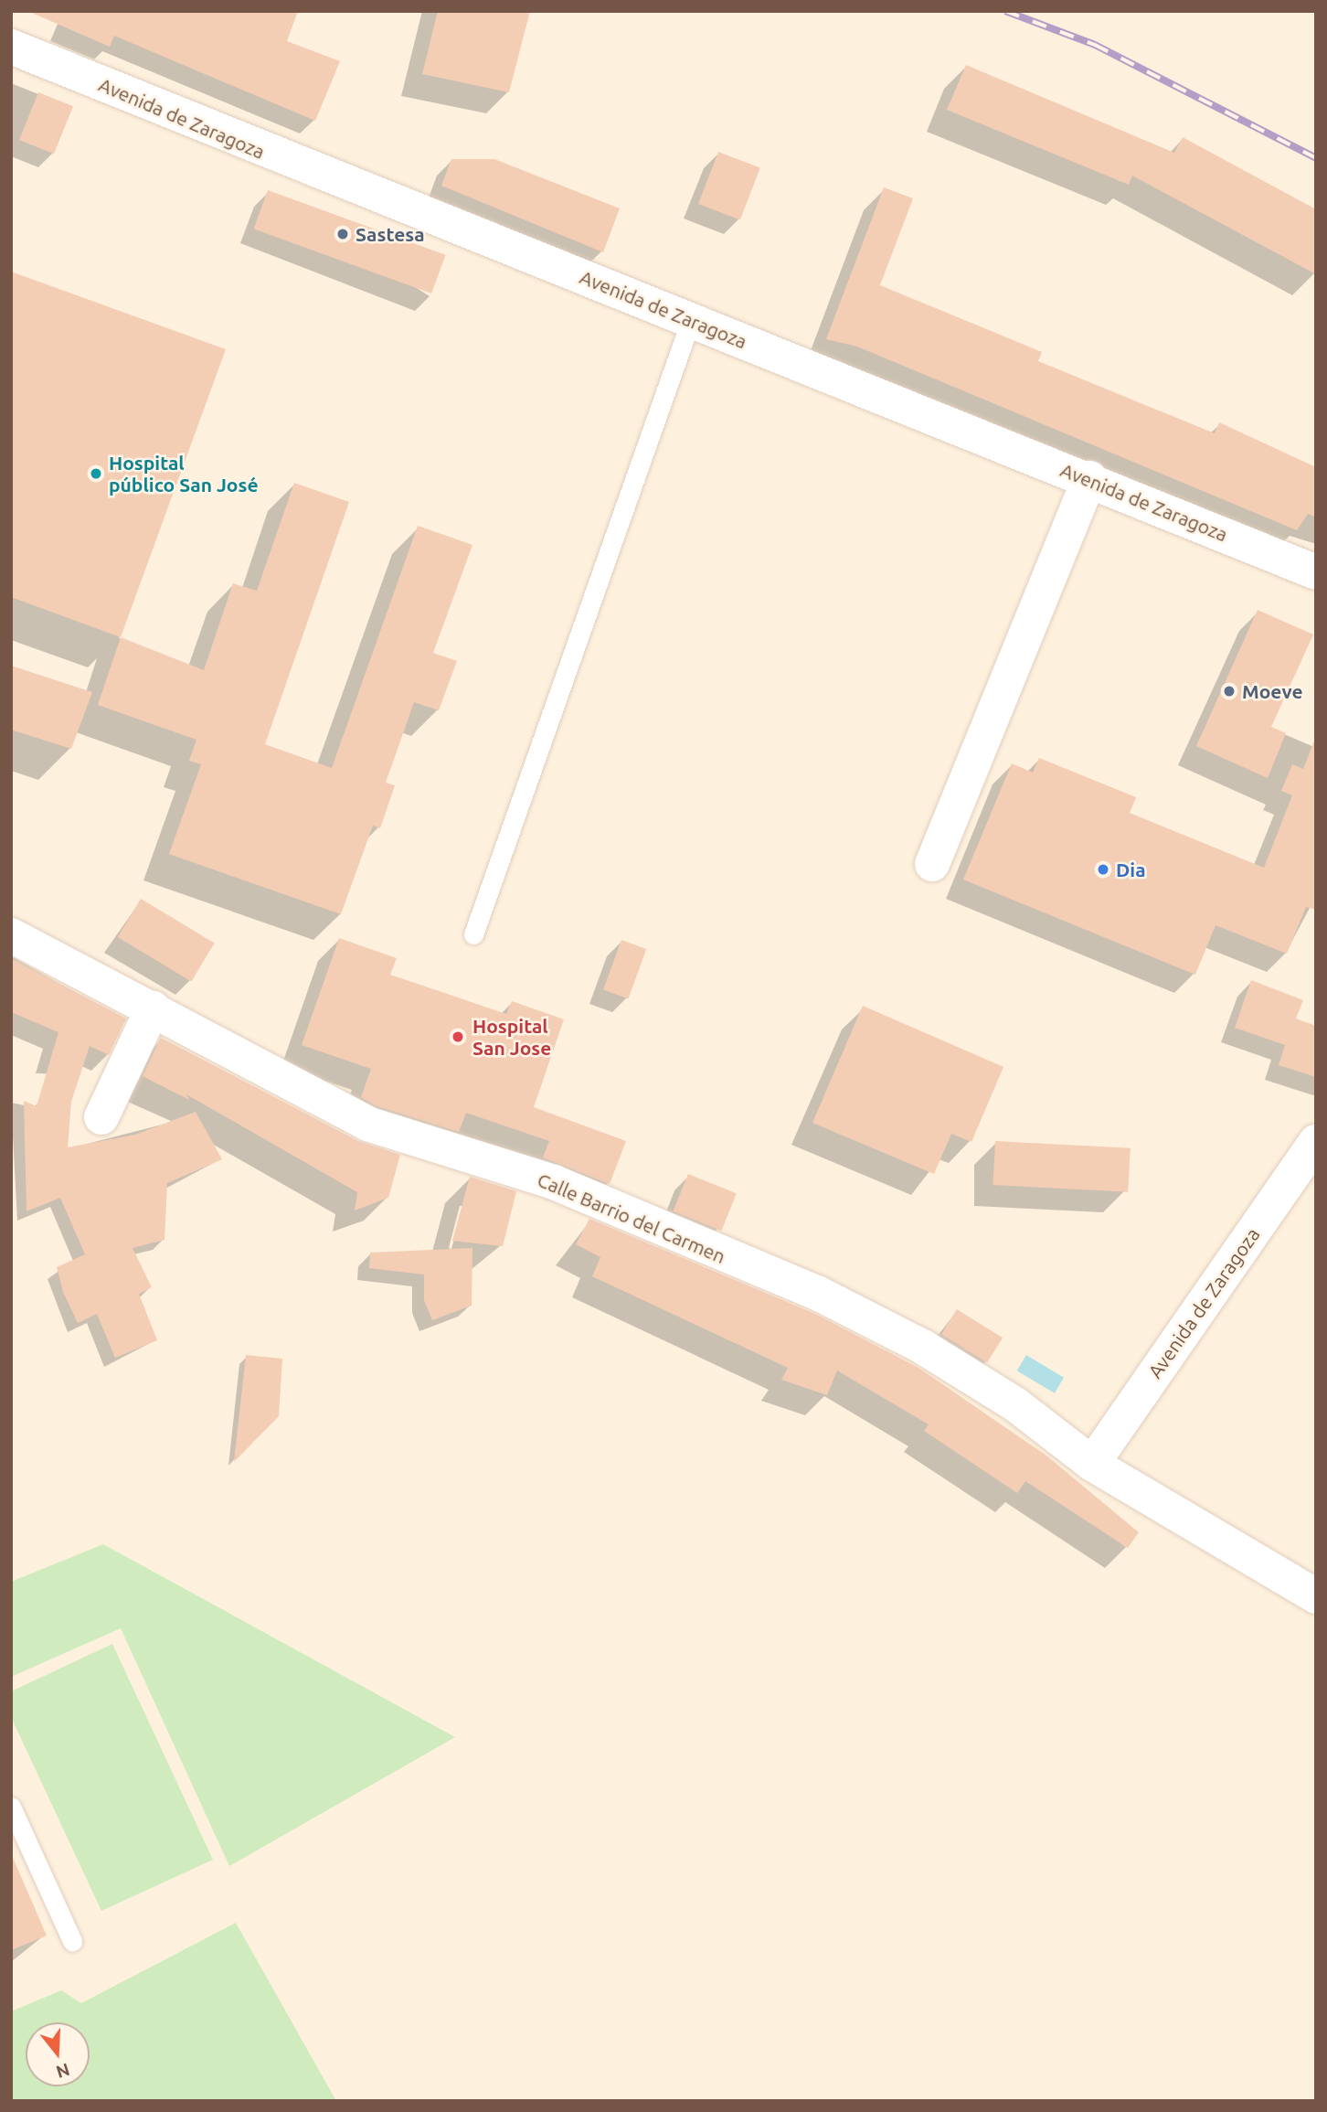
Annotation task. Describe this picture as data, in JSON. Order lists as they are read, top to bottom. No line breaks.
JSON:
{"streets":{"street":["Avenida de Zaragoza","Calle Barrio del Carmen"]},"crossings":[["Avenida de Zaragoza","Calle Barrio del Carmen"]],"places":["Sastesa","Hospital público San José","Moeve","Dia","Hospital San Jose"],"north":"bottom"}
